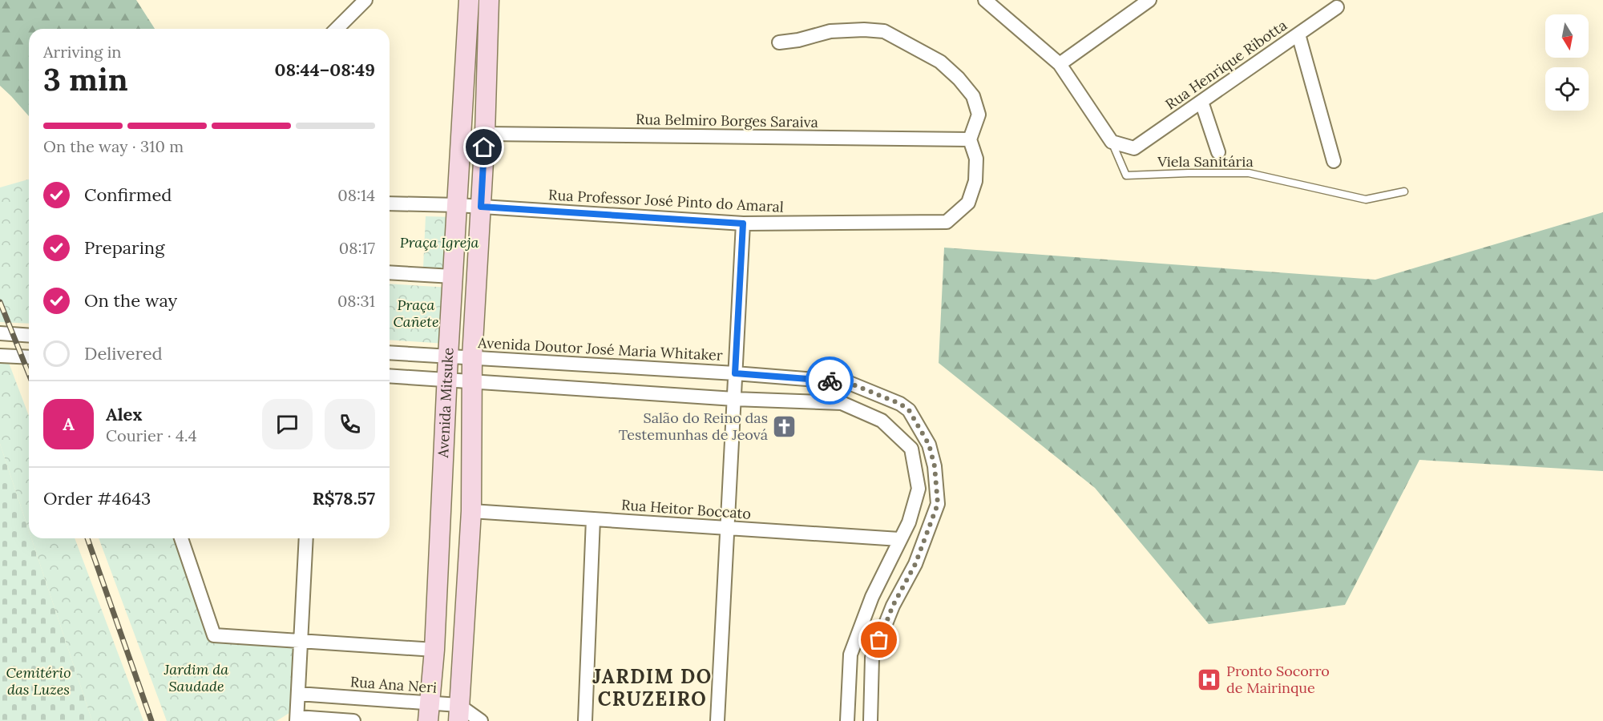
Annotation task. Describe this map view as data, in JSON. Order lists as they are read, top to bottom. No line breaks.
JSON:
{"streets":{"main road":["Avenida Mitsuke"],"street":["Rua Henrique Ribotta","Rua Belmiro Borges Saraiva","Rua Professor José Pinto do Amaral","Avenida Doutor José Maria Whitaker","Rua Heitor Boccato","Rua Ana Neri"],"lane":["Viela Sanitária"]},"crossings":[["Rua Henrique Ribotta","Viela Sanitária"],["Rua Belmiro Borges Saraiva","Rua Professor José Pinto do Amaral"],["Rua Belmiro Borges Saraiva","Avenida Mitsuke"],["Rua Professor José Pinto do Amaral","Avenida Mitsuke"],["Avenida Doutor José Maria Whitaker","Avenida Mitsuke"],["Avenida Mitsuke","Rua Heitor Boccato"],["Avenida Mitsuke","Rua Ana Neri"]],"districts":["JARDIM DO CRUZEIRO"],"parks":["Praça Igreja","Praça Cañete","Jardim da Saudade","Cemitério das Luzes"],"places":{"church":["Salão do Reino das Testemunhas de Jeová"],"hospital":["Pronto Socorro de Mairinque"]},"north":"bottom","page":{"heading":["3 min","Arriving in","08:44–08:49"],"panel":["Alex","Courier · 4.4","Order #4643","R$78.57"],"bar":"On the way · 310 m","list":[["Confirmed","08:14"],["Preparing","08:17"],["On the way","08:31"],"Delivered"],"round":"A"}}
